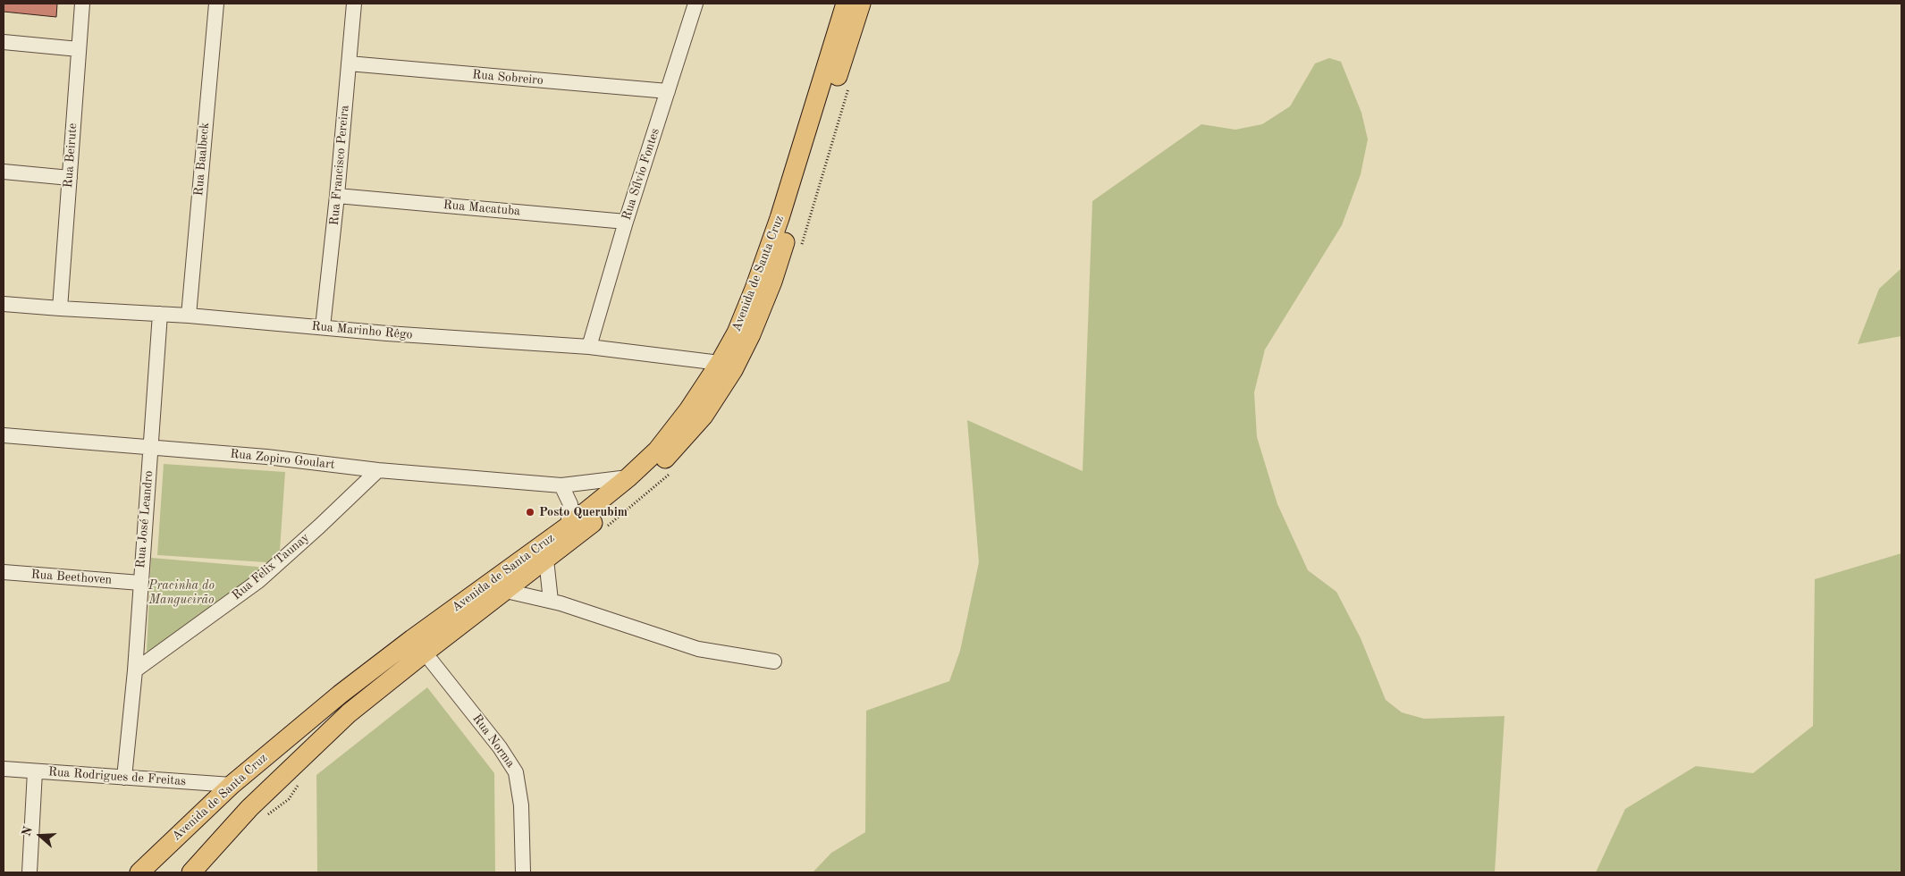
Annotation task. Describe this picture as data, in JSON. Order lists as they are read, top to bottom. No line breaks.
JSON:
{"streets":{"main road":["Avenida de Santa Cruz"],"street":["Rua Sobreiro","Rua Beirute","Rua Baalbeck","Rua Francisco Pereira","Rua Sílvio Fontes","Rua Macatuba","Rua Marinho Rêgo","Rua Zopiro Goulart","Rua José Leandro","Rua Felix Taunay","Rua Beethoven","Rua Norma","Rua Rodrigues de Freitas"]},"crossings":[["Rua Sobreiro","Rua Francisco Pereira"],["Rua Sobreiro","Rua Sílvio Fontes"],["Rua Beirute","Rua Marinho Rêgo"],["Rua Baalbeck","Rua Marinho Rêgo"],["Rua Francisco Pereira","Rua Macatuba"],["Rua Francisco Pereira","Rua Marinho Rêgo"],["Rua Sílvio Fontes","Rua Macatuba"],["Rua Sílvio Fontes","Rua Marinho Rêgo"],["Avenida de Santa Cruz","Rua Marinho Rêgo"],["Avenida de Santa Cruz","Rua Zopiro Goulart"],["Avenida de Santa Cruz","Rua Norma"],["Avenida de Santa Cruz","Rua Rodrigues de Freitas"],["Rua Marinho Rêgo","Rua José Leandro"],["Rua Zopiro Goulart","Rua José Leandro"],["Rua Zopiro Goulart","Rua Felix Taunay"],["Rua José Leandro","Rua Felix Taunay"],["Rua José Leandro","Rua Beethoven"],["Rua José Leandro","Rua Rodrigues de Freitas"]],"parks":["Pracinha do Mangueirão"],"places":["Posto Querubim"],"north":"left"}
